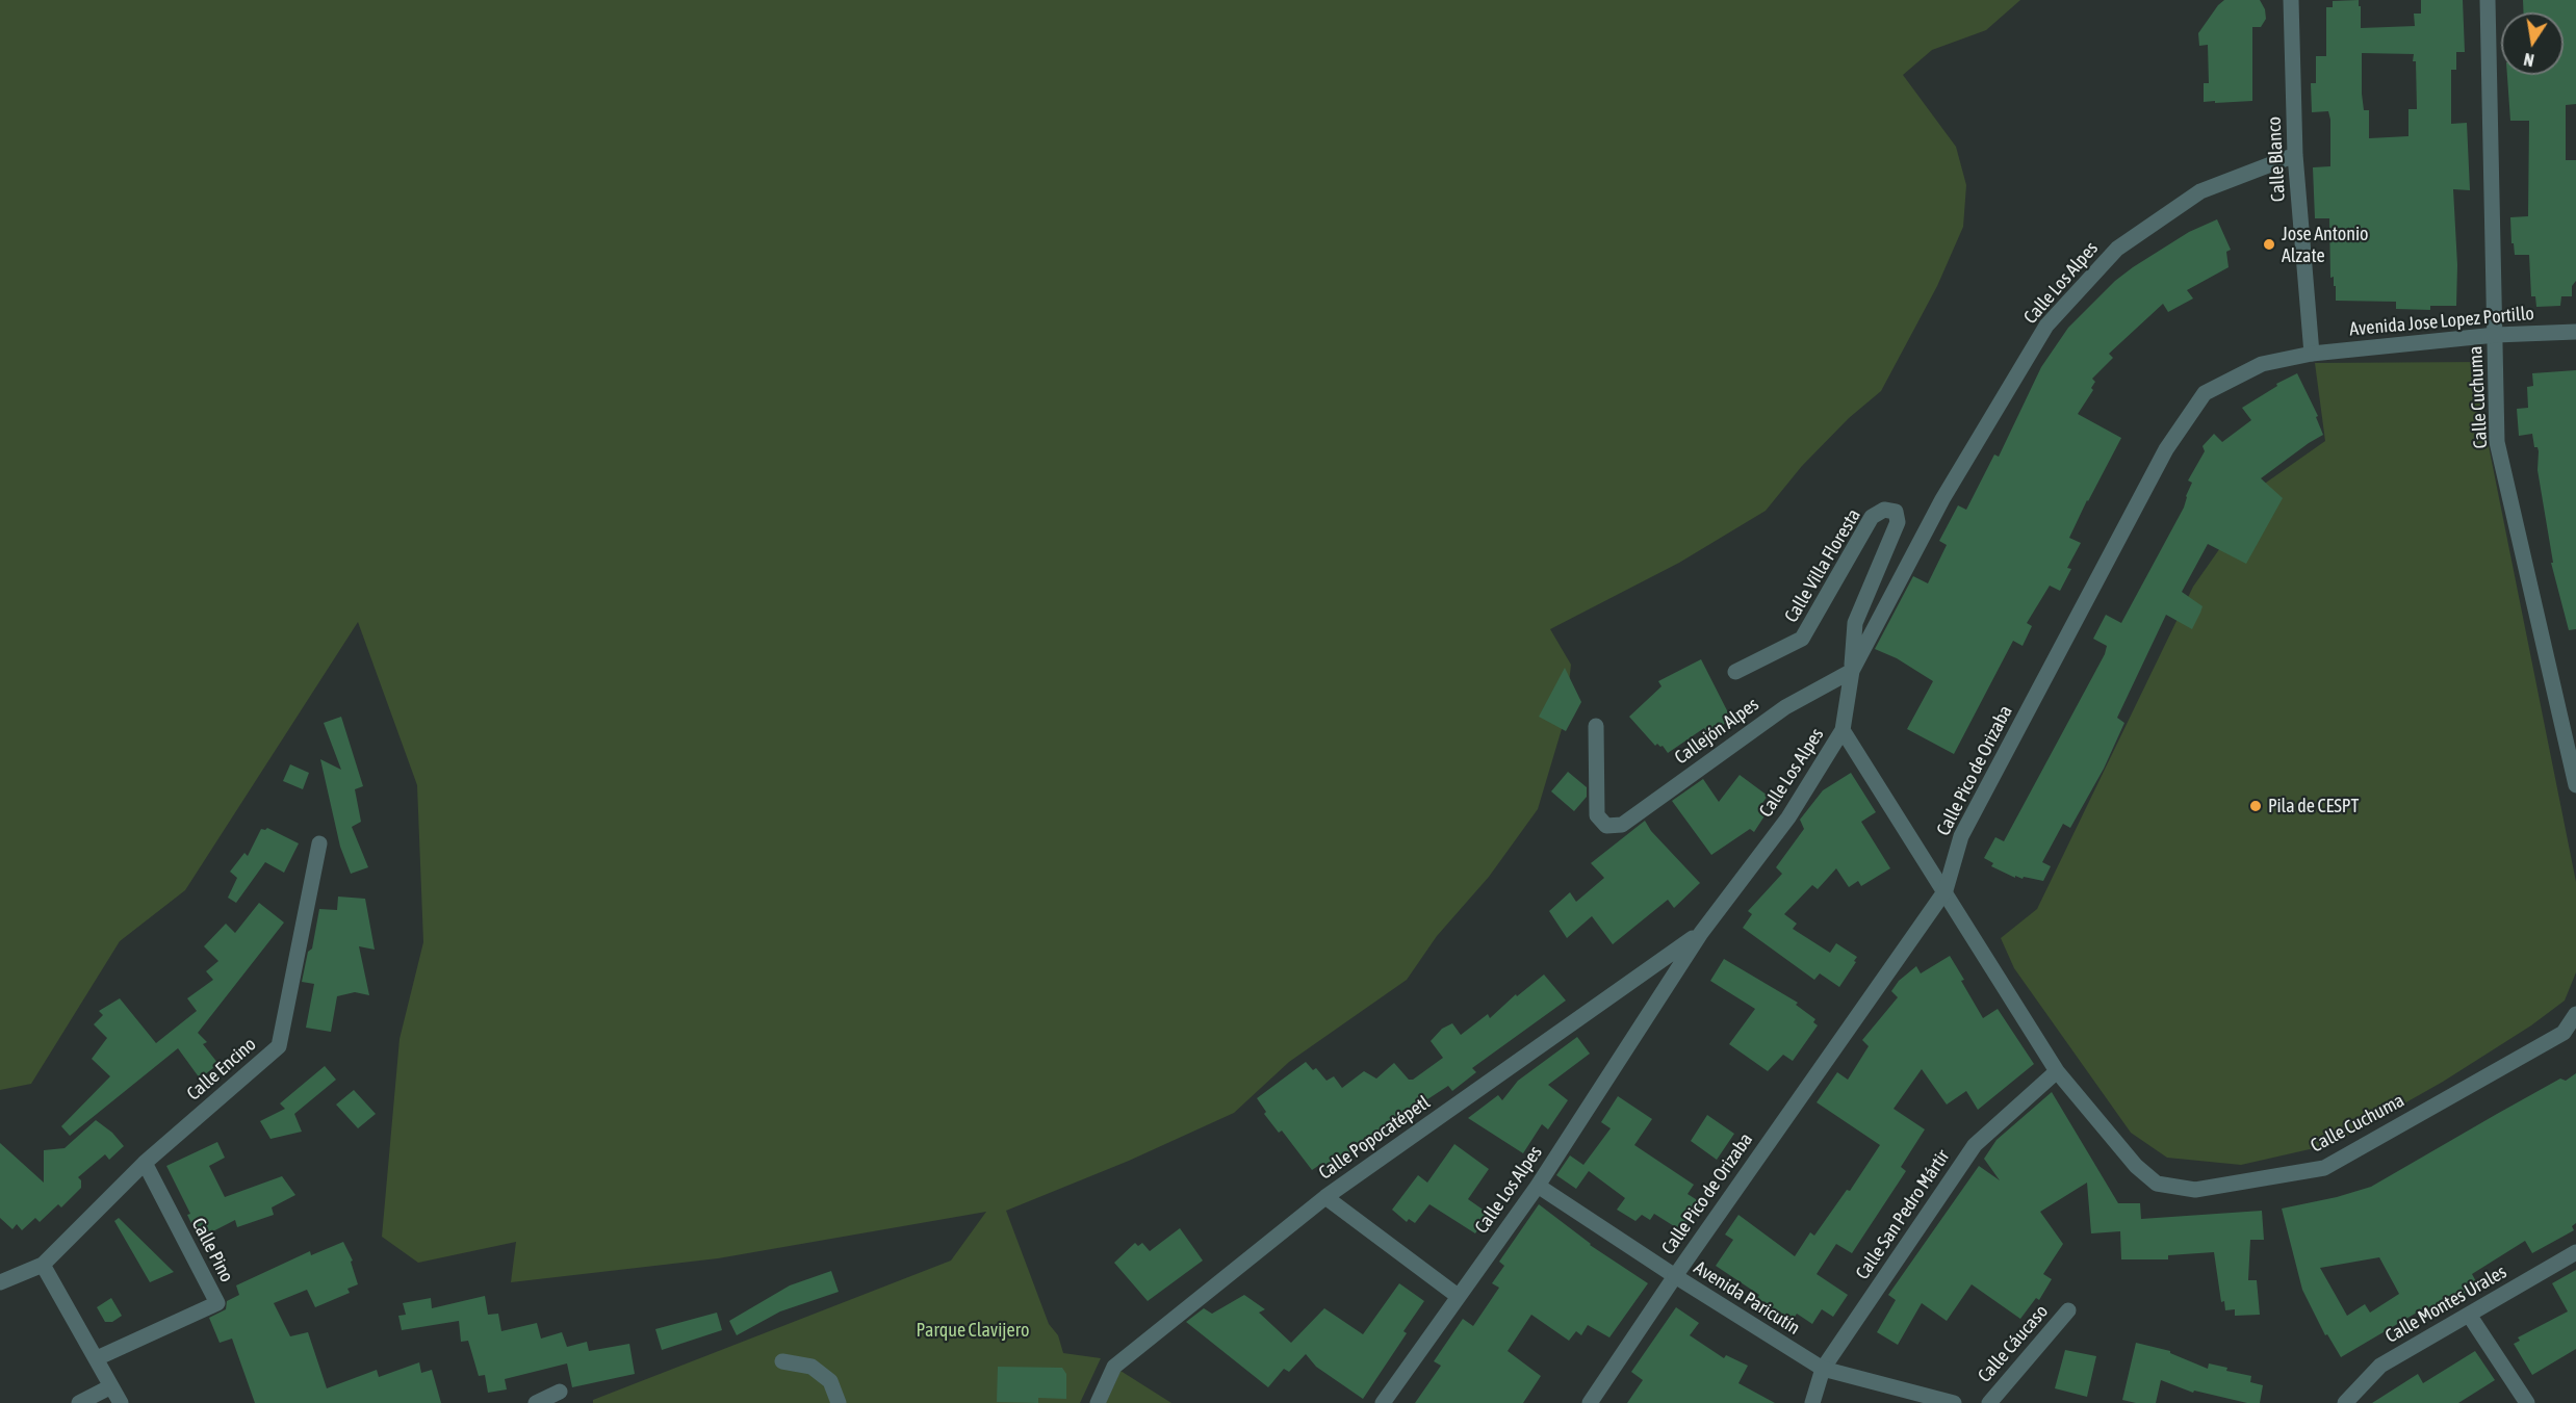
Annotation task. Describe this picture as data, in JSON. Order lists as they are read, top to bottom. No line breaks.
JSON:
{"streets":{"street":["Calle Blanco","Calle Los Alpes","Avenida Jose Lopez Portillo","Calle Cuchuma","Calle Villa Floresta","Callejón Alpes","Calle Pico de Orizaba","Calle Encino","Calle Popocatépetl","Calle San Pedro Mártir","Calle Pino","Avenida Paricutín","Calle Montes Urales","Calle Cáucaso"]},"crossings":[["Calle Blanco","Calle Los Alpes"],["Calle Blanco","Avenida Jose Lopez Portillo"],["Calle Blanco","Calle Pico de Orizaba"],["Calle Los Alpes","Calle Cuchuma"],["Calle Los Alpes","Calle Villa Floresta"],["Calle Los Alpes","Callejón Alpes"],["Calle Los Alpes","Calle Popocatépetl"],["Calle Los Alpes","Avenida Paricutín"],["Avenida Jose Lopez Portillo","Calle Cuchuma"],["Avenida Jose Lopez Portillo","Calle Pico de Orizaba"],["Calle Cuchuma","Calle Pico de Orizaba"],["Calle Cuchuma","Calle San Pedro Mártir"],["Calle Villa Floresta","Callejón Alpes"],["Calle Pico de Orizaba","Avenida Paricutín"],["Calle Encino","Calle Pino"],["Calle San Pedro Mártir","Avenida Paricutín"]],"parks":["Parque Clavijero"],"places":["Jose Antonio Alzate","Pila de CESPT"],"north":"bottom"}
